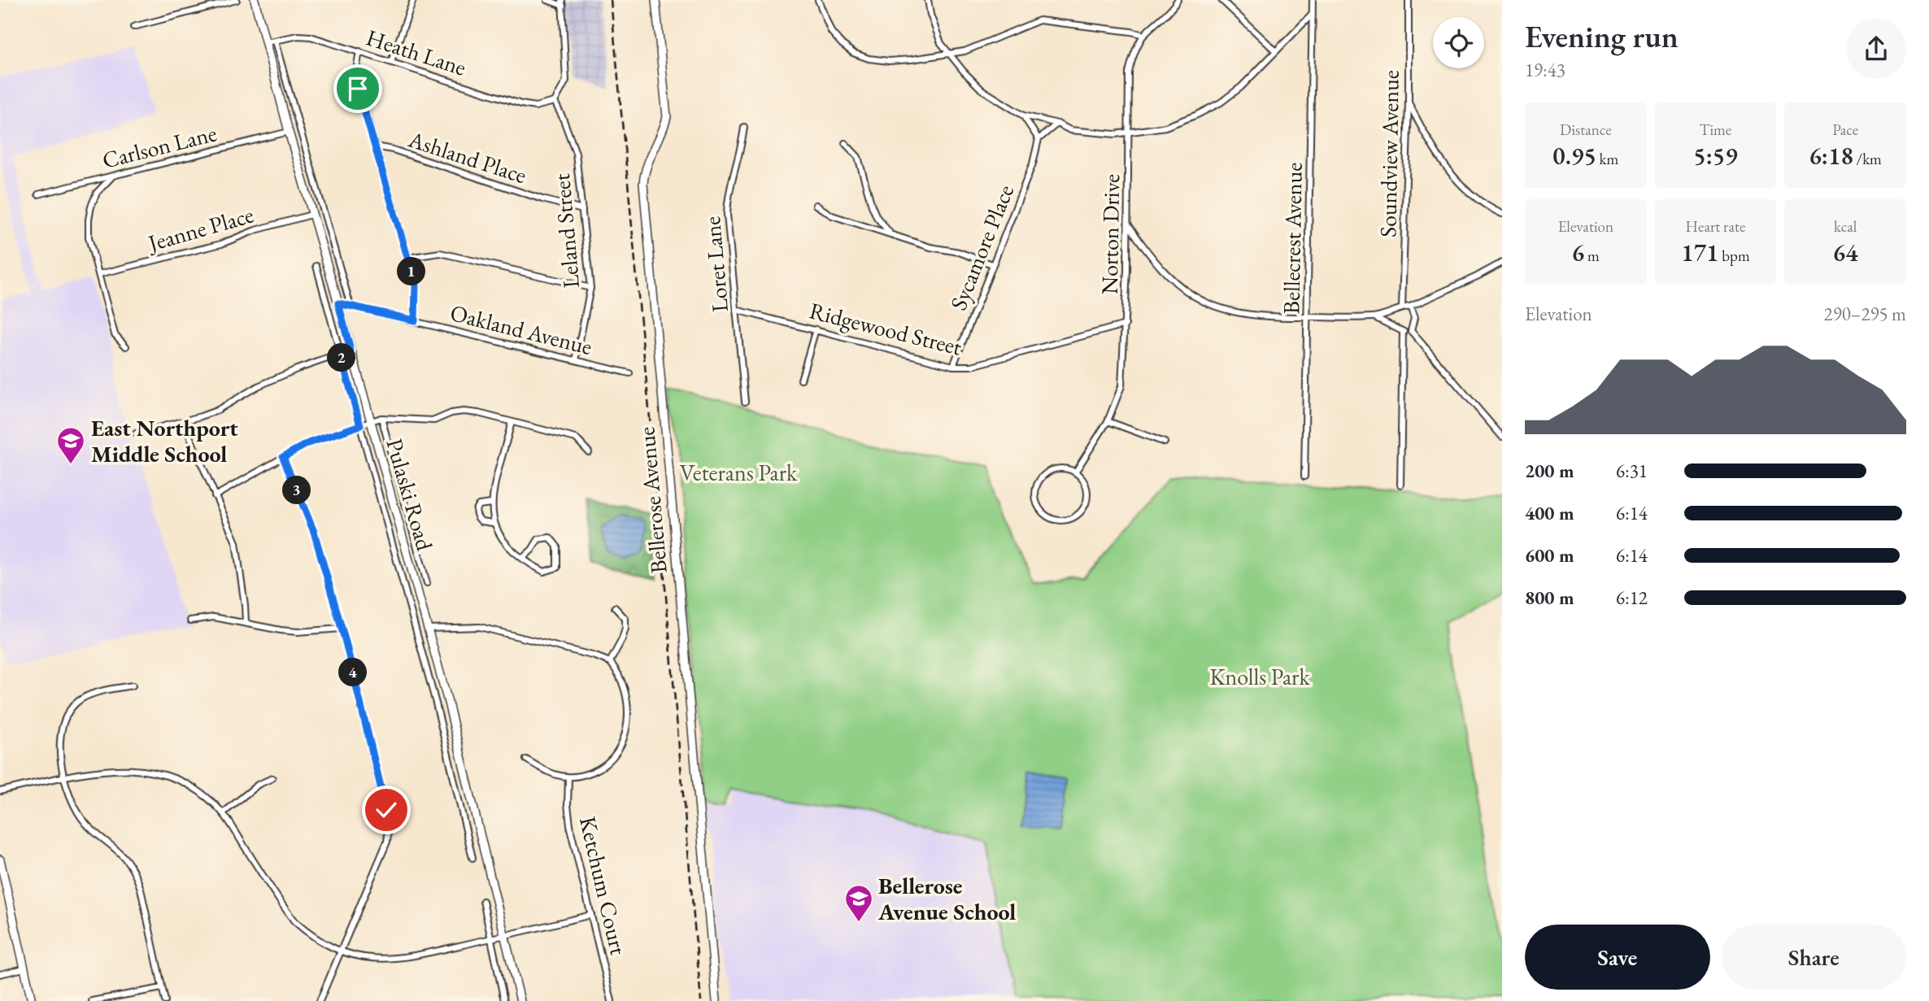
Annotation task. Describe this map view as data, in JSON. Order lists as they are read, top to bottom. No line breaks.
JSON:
{"streets":{"street":["Heath Lane","Carlson Lane","Soundview Avenue","Ashland Place","Jeanne Place","Leland Street","Norton Drive","Bellecrest Avenue","Sycamore Place","Loret Lane","Ridgewood Street","Oakland Avenue","Pulaski Road","Bellerose Avenue","Ketchum Court"]},"crossings":[["Heath Lane","Leland Street"],["Heath Lane","Pulaski Road"],["Carlson Lane","Pulaski Road"],["Ashland Place","Leland Street"],["Jeanne Place","Pulaski Road"],["Leland Street","Oakland Avenue"],["Norton Drive","Ridgewood Street"],["Sycamore Place","Ridgewood Street"],["Loret Lane","Ridgewood Street"],["Oakland Avenue","Pulaski Road"]],"parks":["Veterans Park","Knolls Park"],"places":{"school or university":["East Northport Middle School","Bellerose Avenue School"]},"page":{"heading":["Evening run","19:43"],"stats":[["Distance","0.95 km"],["Time","5:59"],["Pace","6:18 /km"],["Elevation","6 m"],["Heart rate","171 bpm"],["kcal","64"]],"pins":["1","2","3","4"],"chart":["Elevation","290–295 m"],"list":[{"name":"200 m","note":"6:31"},{"name":"400 m","note":"6:14"},{"name":"600 m","note":"6:14"},{"name":"800 m","note":"6:12"}],"buttons":["Save","Share"]}}
